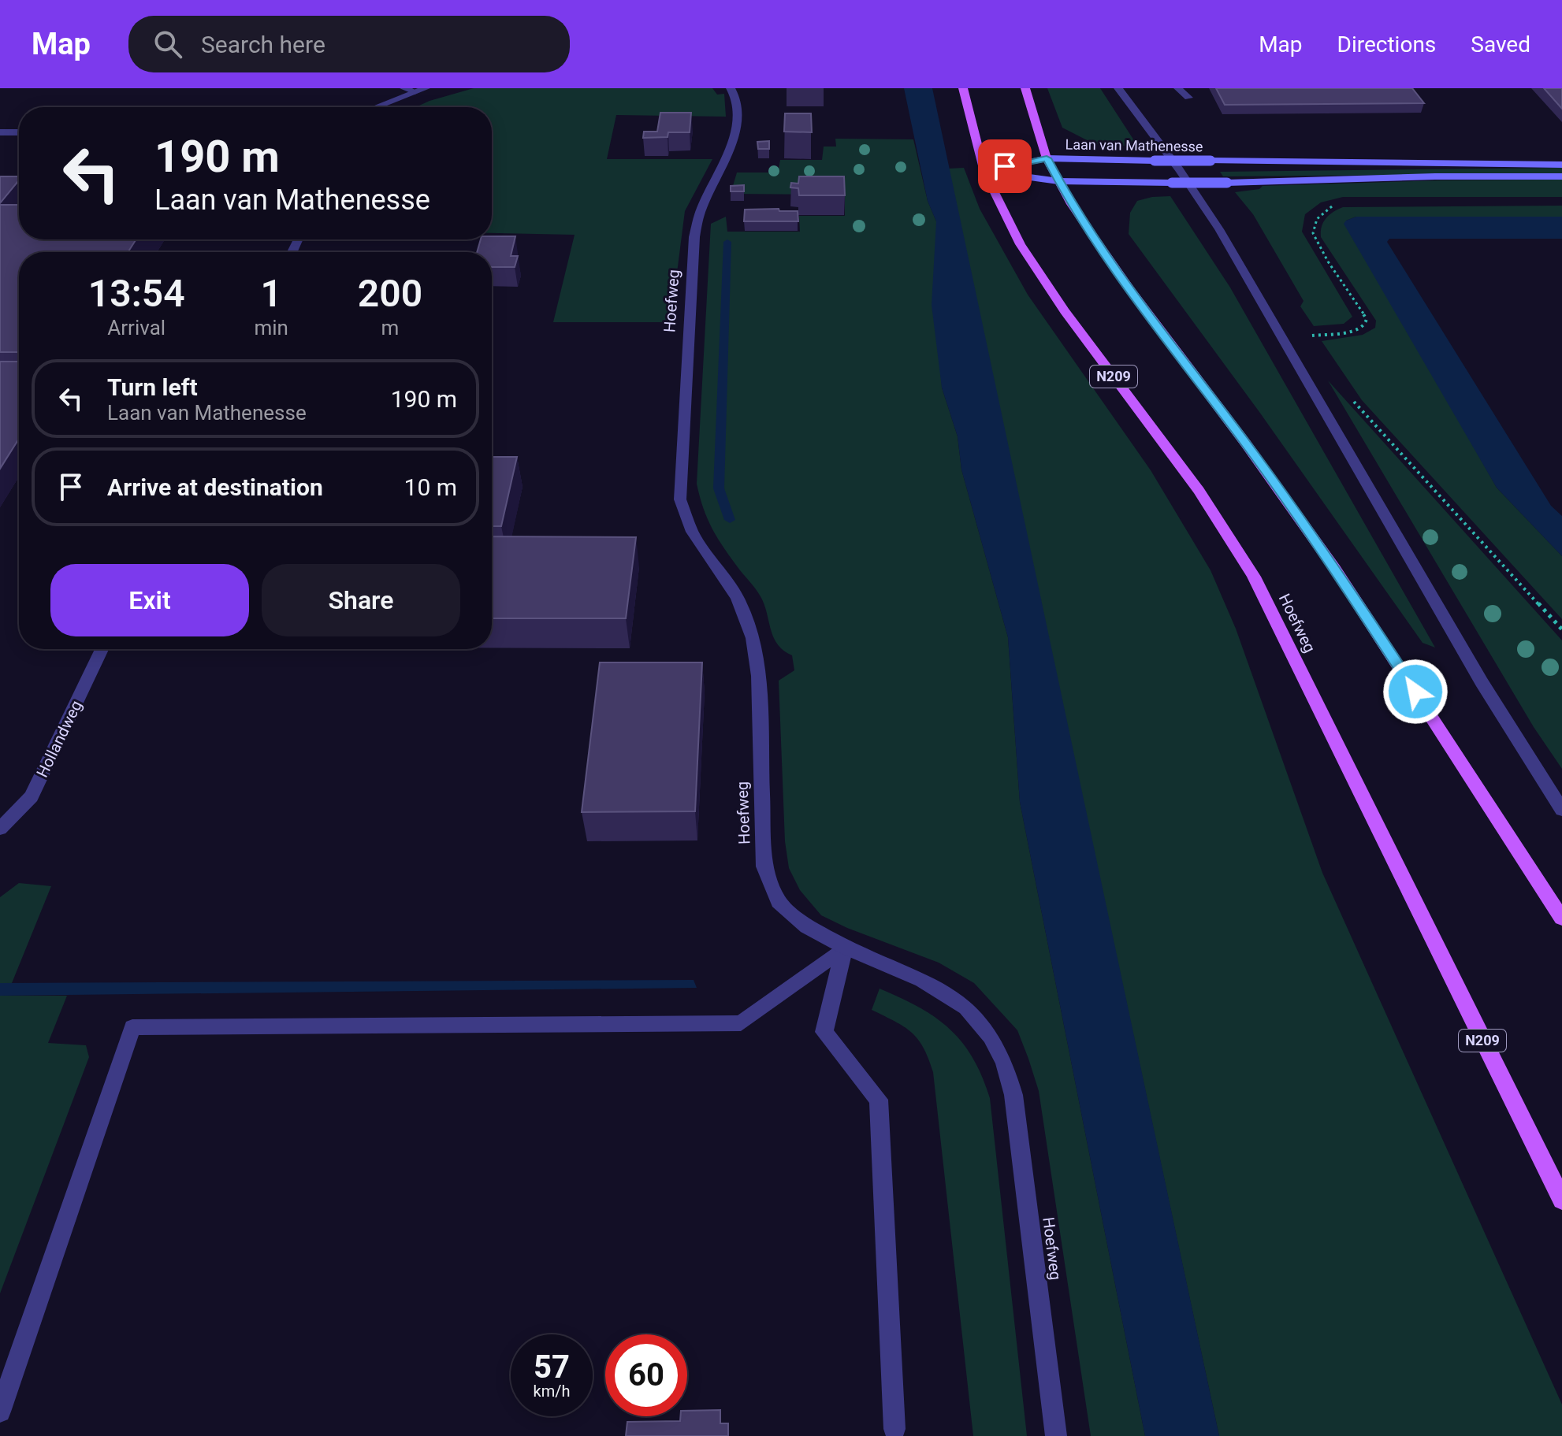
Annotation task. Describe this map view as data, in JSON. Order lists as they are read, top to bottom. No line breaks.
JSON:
{"streets":{"main road":["Hoefweg","N209"],"street":["Laan van Mathenesse","Hollandweg"]},"crossings":[["Laan van Mathenesse","Hoefweg"]],"page":{"header":"Map","search":"Search here","nav":["Map","Directions","Saved"],"turn":["190 m","Laan van Mathenesse"],"eta":["13:54","Arrival","1","min","200","m"],"list":[{"name":"Turn left","note":"Laan van Mathenesse","value":"190 m"},{"name":"Arrive at destination","value":"10 m"}],"buttons":["Exit","Share"],"speed":"57 km/h","limit":"60"}}
